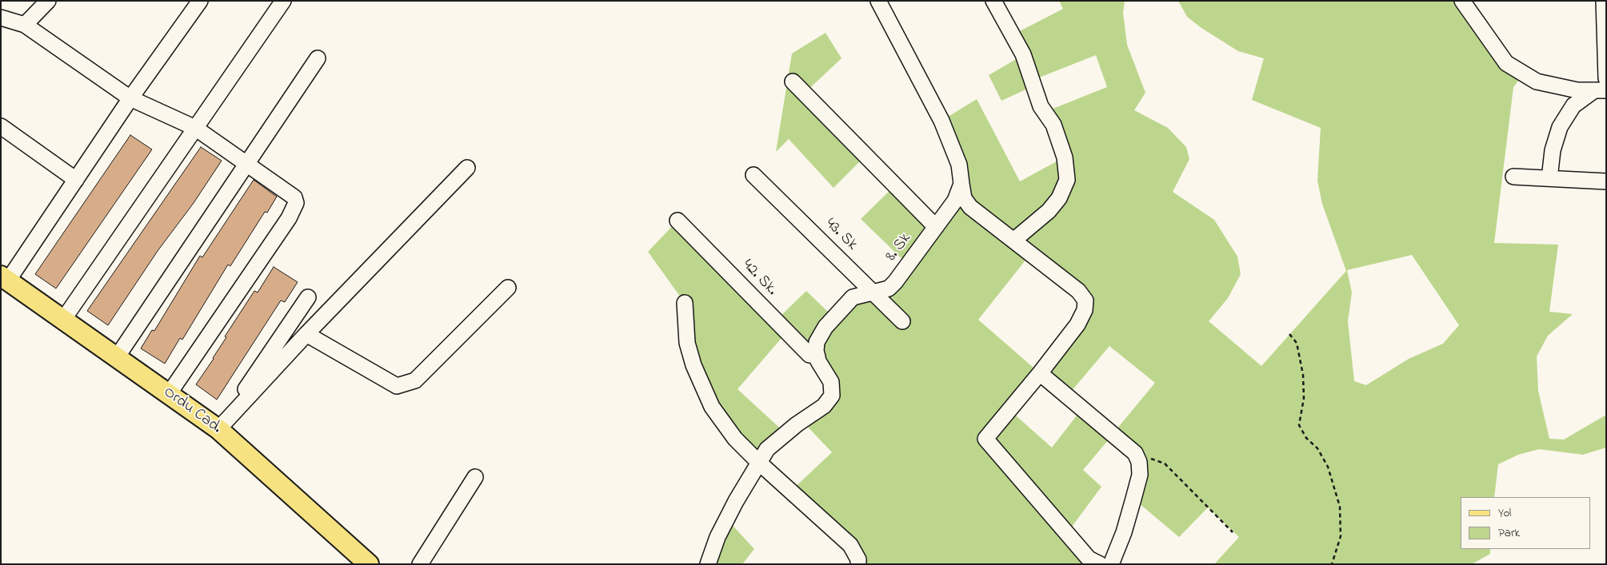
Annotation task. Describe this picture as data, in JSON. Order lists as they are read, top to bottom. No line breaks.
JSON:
{"streets":{"main road":["Ordu Cad."],"street":["43. Sk","8. Sk","42. Sk."]},"crossings":[["43. Sk","8. Sk"],["8. Sk","42. Sk."]],"legend":["Yol","Park"]}
